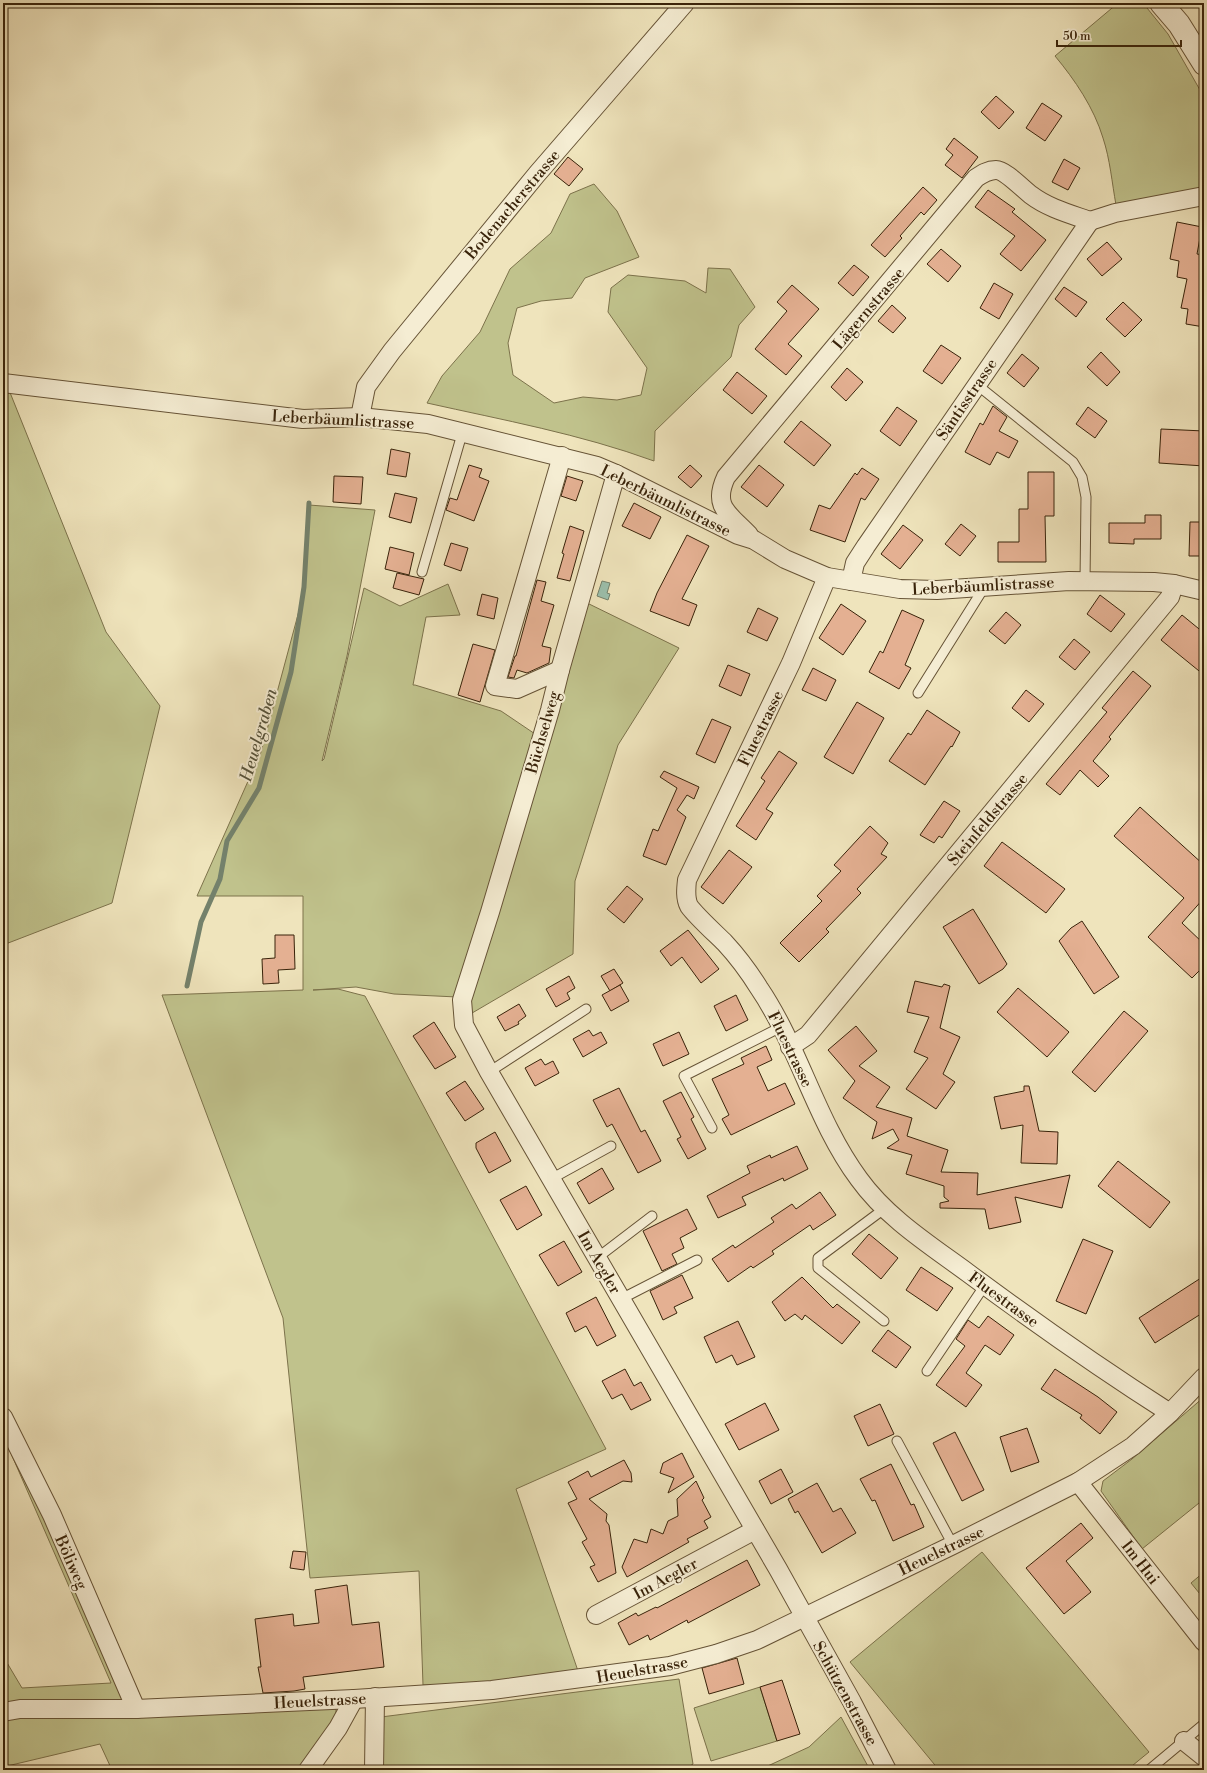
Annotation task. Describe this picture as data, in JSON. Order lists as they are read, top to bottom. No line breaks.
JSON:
{"streets":{"street":["Bodenacherstrasse","Lägernstrasse","Säntisstrasse","Leberbäumlistrasse","Fluestrasse","Büchselweg","Steinfeldstrasse","Im Aegler","Heuelstrasse","Böliweg","Im Hui","Schützenstrasse"]},"crossings":[["Bodenacherstrasse","Leberbäumlistrasse"],["Lägernstrasse","Säntisstrasse"],["Lägernstrasse","Leberbäumlistrasse"],["Säntisstrasse","Leberbäumlistrasse"],["Leberbäumlistrasse","Fluestrasse"],["Leberbäumlistrasse","Büchselweg"],["Leberbäumlistrasse","Steinfeldstrasse"],["Fluestrasse","Steinfeldstrasse"],["Fluestrasse","Heuelstrasse"],["Büchselweg","Im Aegler"],["Im Aegler","Heuelstrasse"],["Im Aegler","Schützenstrasse"],["Heuelstrasse","Böliweg"],["Heuelstrasse","Im Hui"],["Heuelstrasse","Schützenstrasse"]],"water":["Heuelgraben"],"scale_bar":"50 m"}
